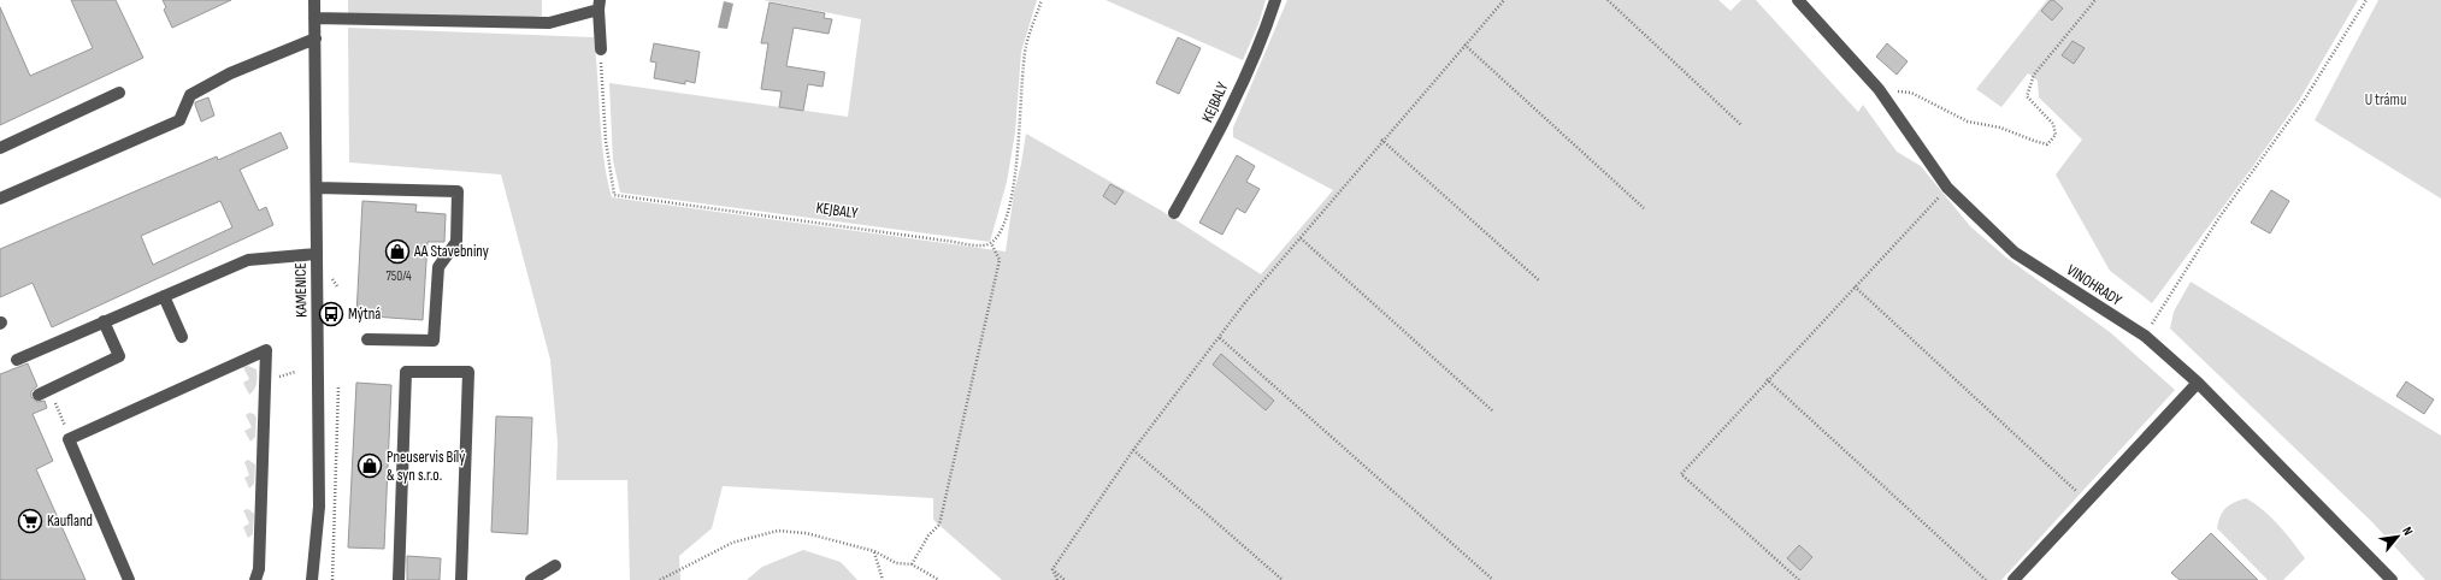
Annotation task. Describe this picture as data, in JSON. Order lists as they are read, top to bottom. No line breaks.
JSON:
{"streets":{"street":["KEJBALY","VINOHRADY","KAMENICE"]},"parks":["U trámu"],"places":{"shop":["AA Stavebniny","Pneuservis Bílý & syn s.r.o."],"bus stop":["Mýtná"],"supermarket":["Kaufland"]},"house_numbers":["750/4"],"north":"top right"}
